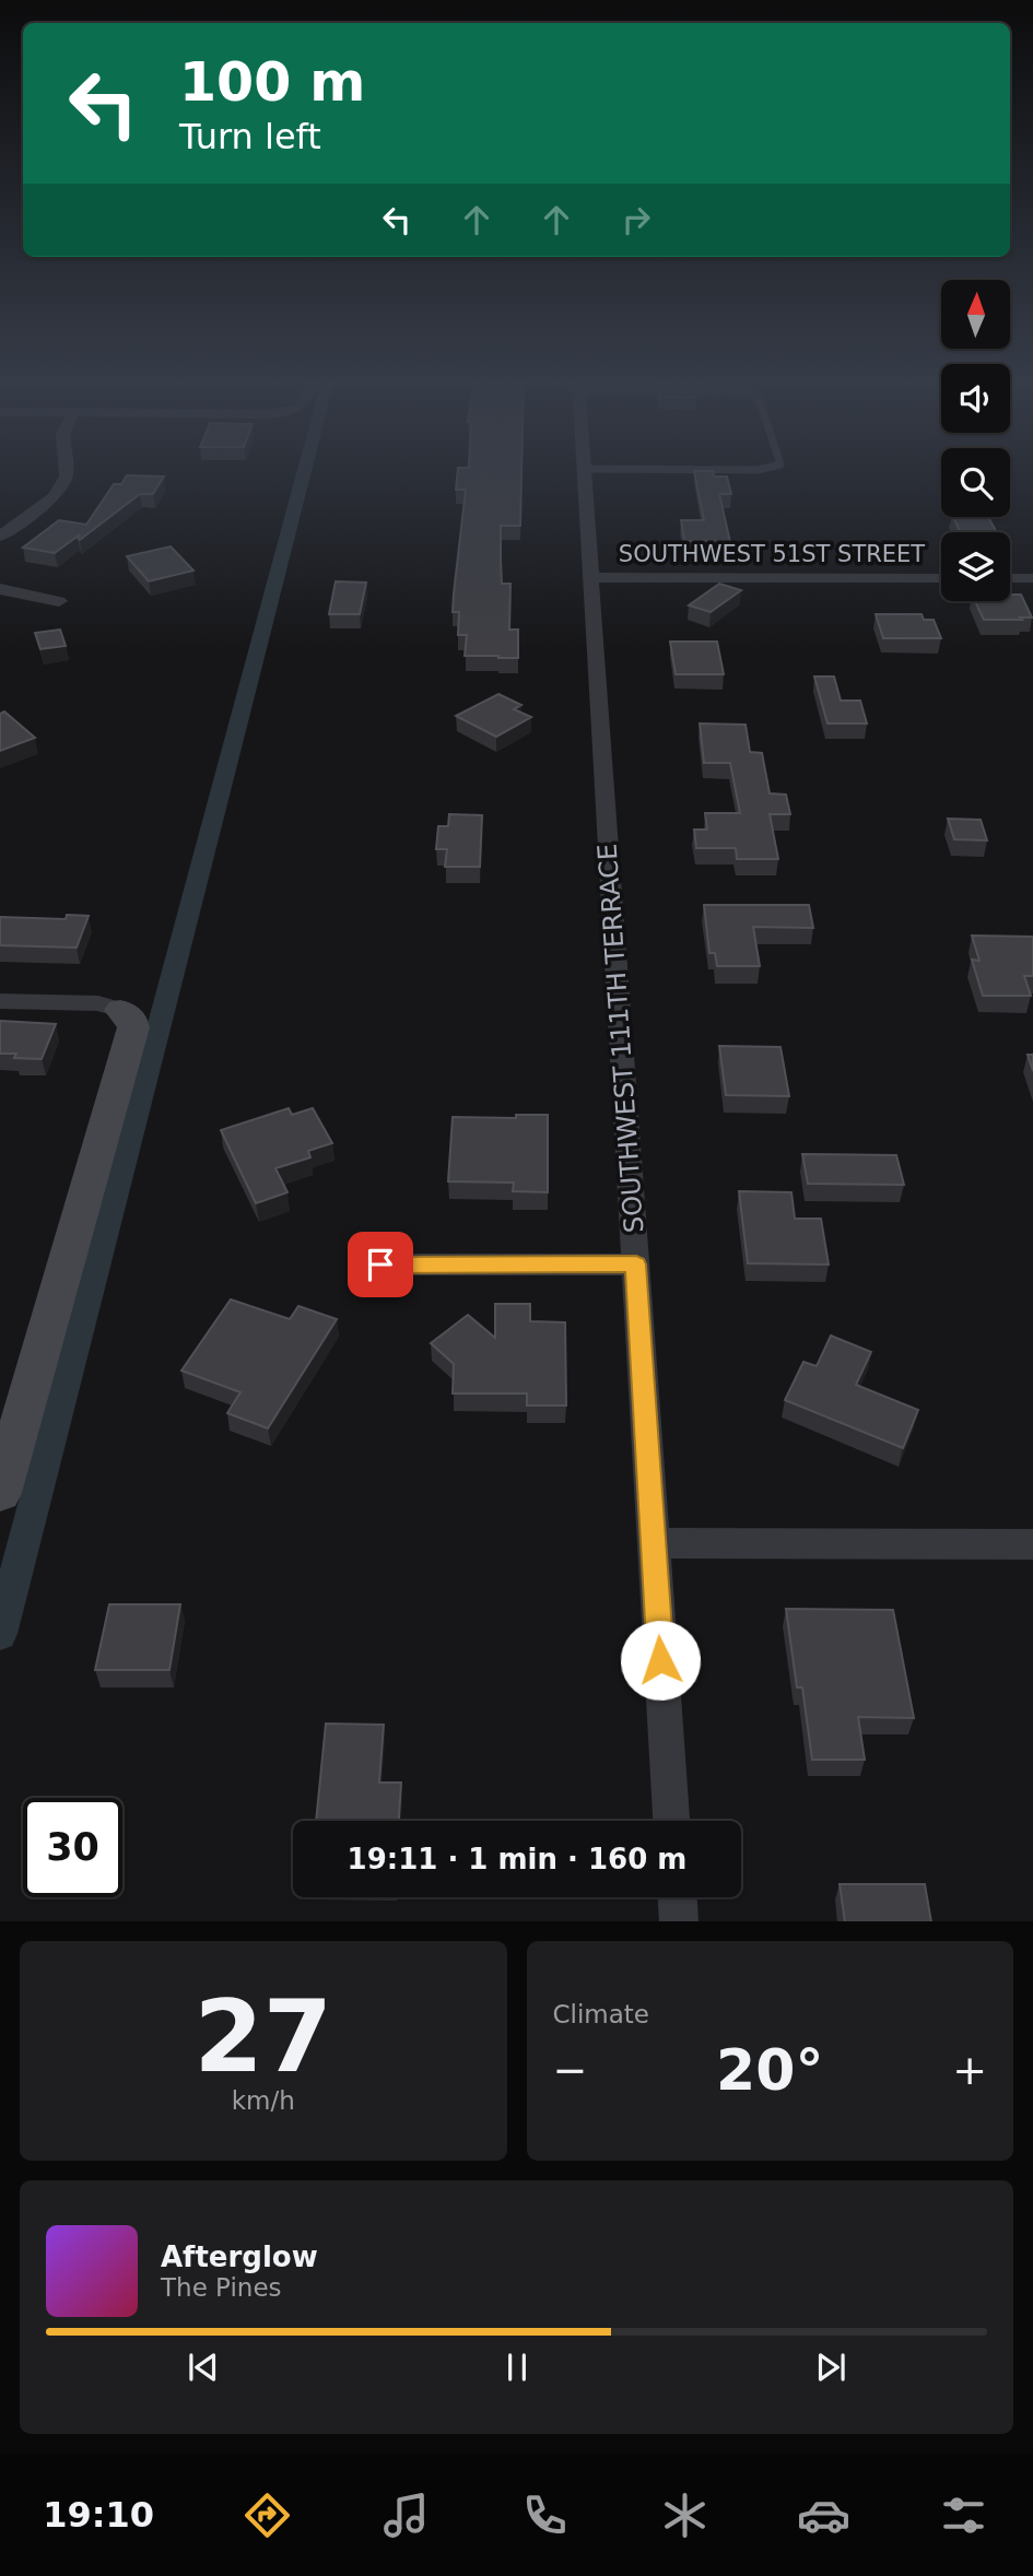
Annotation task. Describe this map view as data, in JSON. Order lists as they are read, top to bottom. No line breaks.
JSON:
{"streets":{"street":["SOUTHWEST 51ST STREET","SOUTHWEST 111TH TERRACE"]},"crossings":[["SOUTHWEST 51ST STREET","SOUTHWEST 111TH TERRACE"]],"north":"top","page":{"turn":["100 m","Turn left"],"limit":"30","trip":"19:11 · 1 min · 160 m","tile":[["27","km/h"],"Climate"],"heat":["−","20°","+"],"song":["Afterglow","The Pines"],"tabs":"19:10"}}
